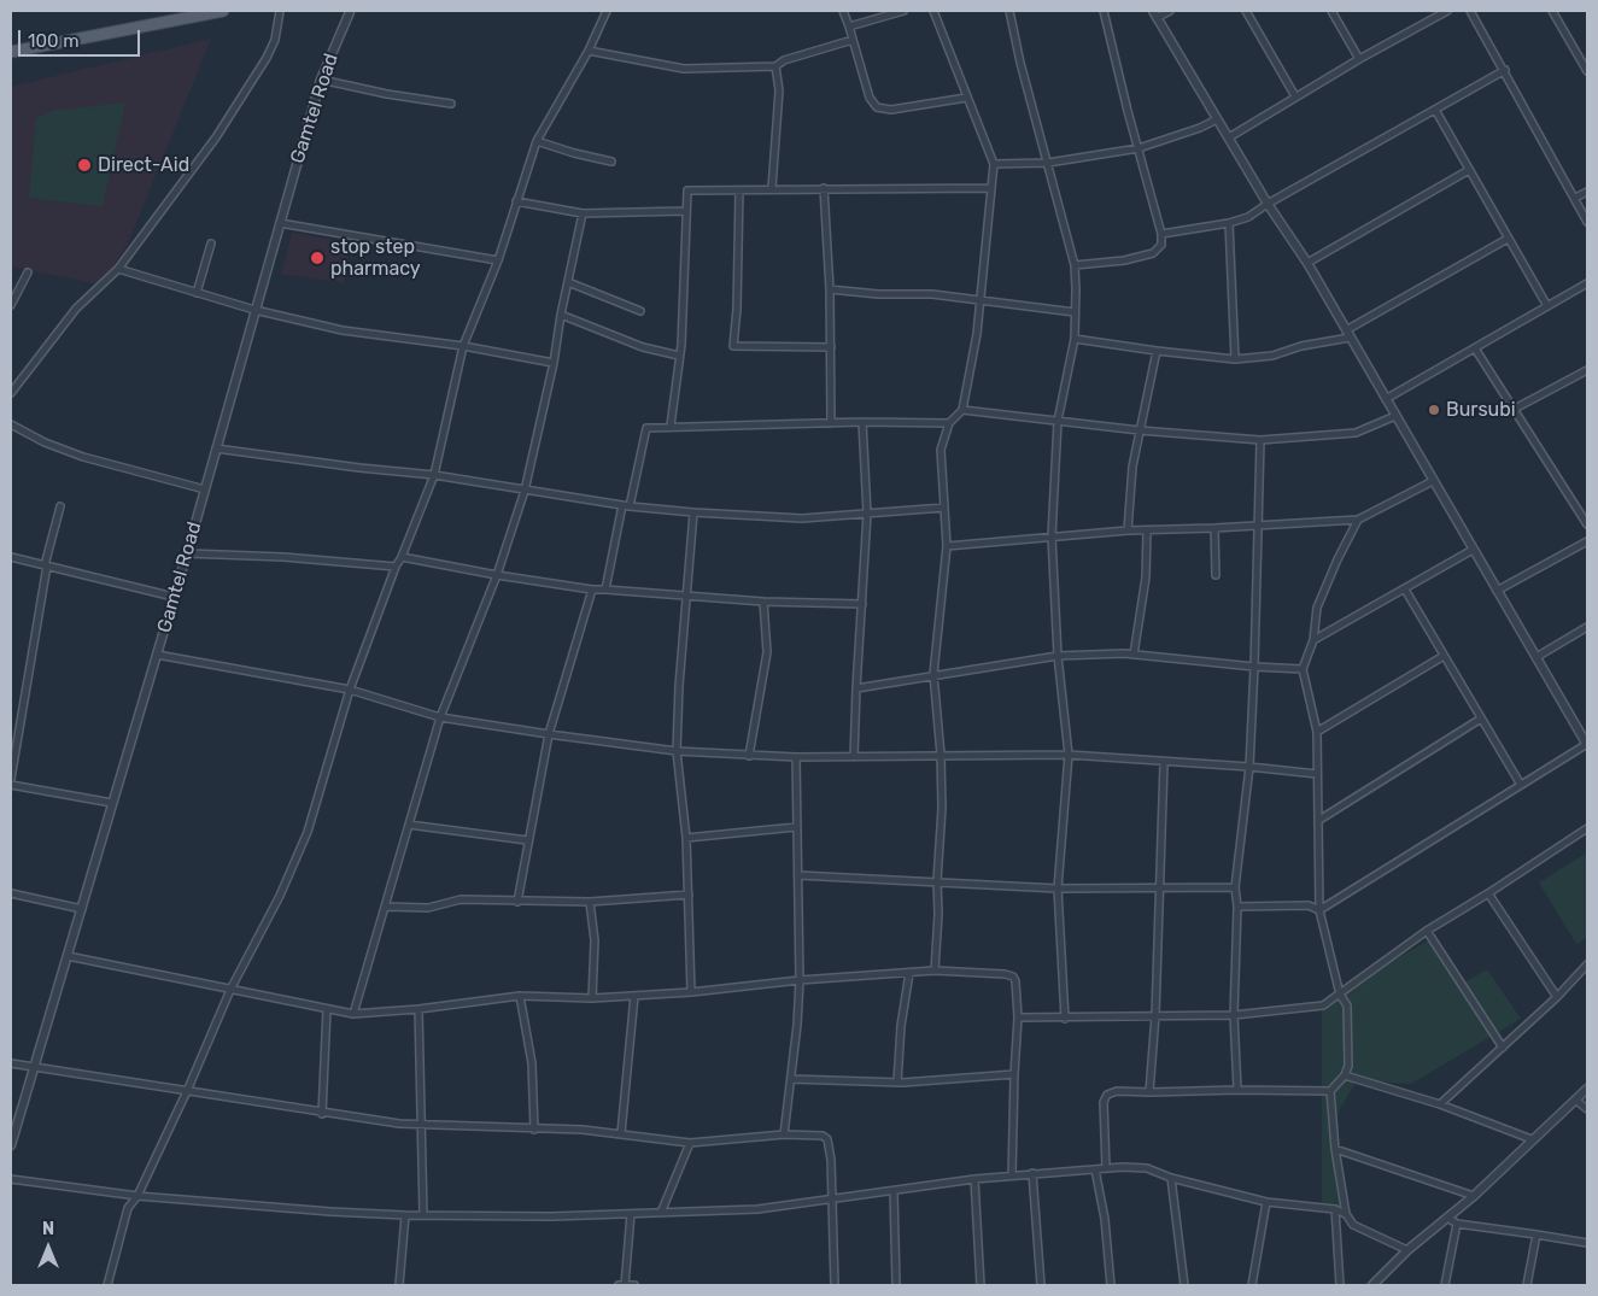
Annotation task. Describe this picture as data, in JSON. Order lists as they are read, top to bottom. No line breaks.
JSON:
{"streets":{"street":["Gamtel Road"]},"places":["Direct-Aid","stop step pharmacy","Bursubi"],"scale_bar":"100 m","north":"top"}
